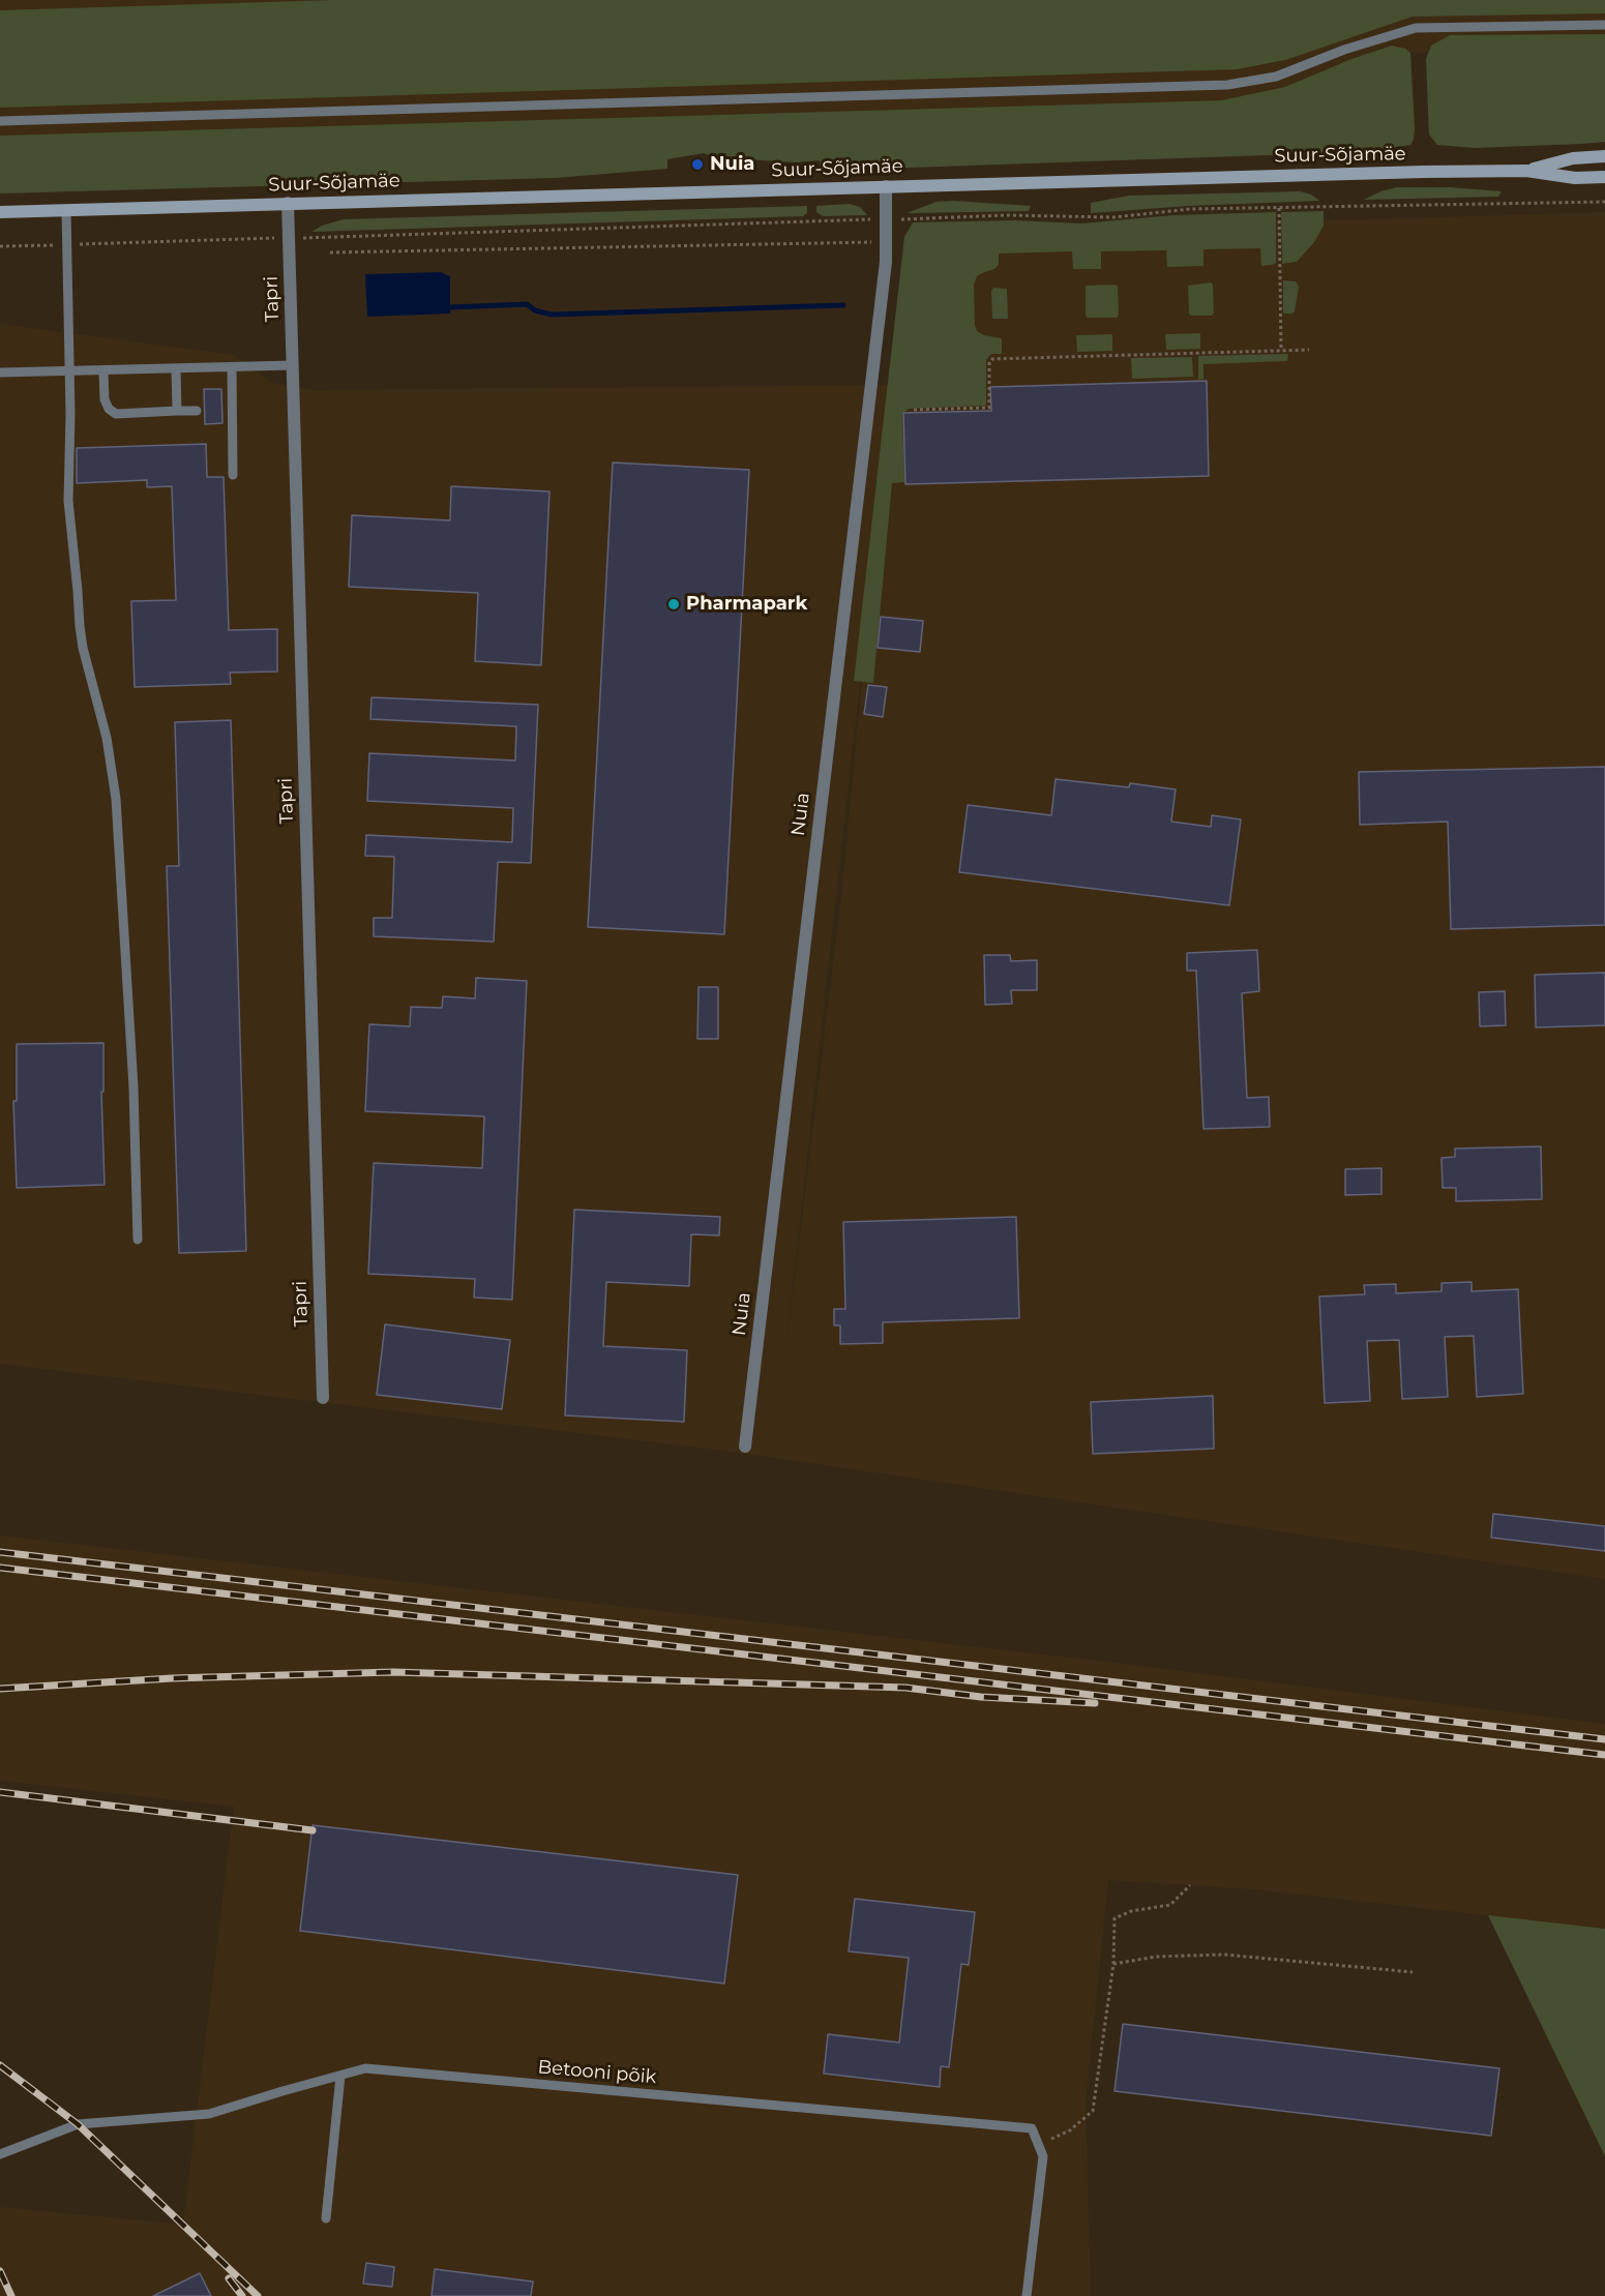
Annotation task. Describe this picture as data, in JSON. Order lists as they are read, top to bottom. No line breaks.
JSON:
{"streets":{"main road":["Suur-Sõjamäe"],"street":["Tapri","Nuia"],"lane":["Betooni põik"]},"crossings":[["Suur-Sõjamäe","Tapri"],["Suur-Sõjamäe","Nuia"]],"places":["Nuia","Pharmapark"]}
